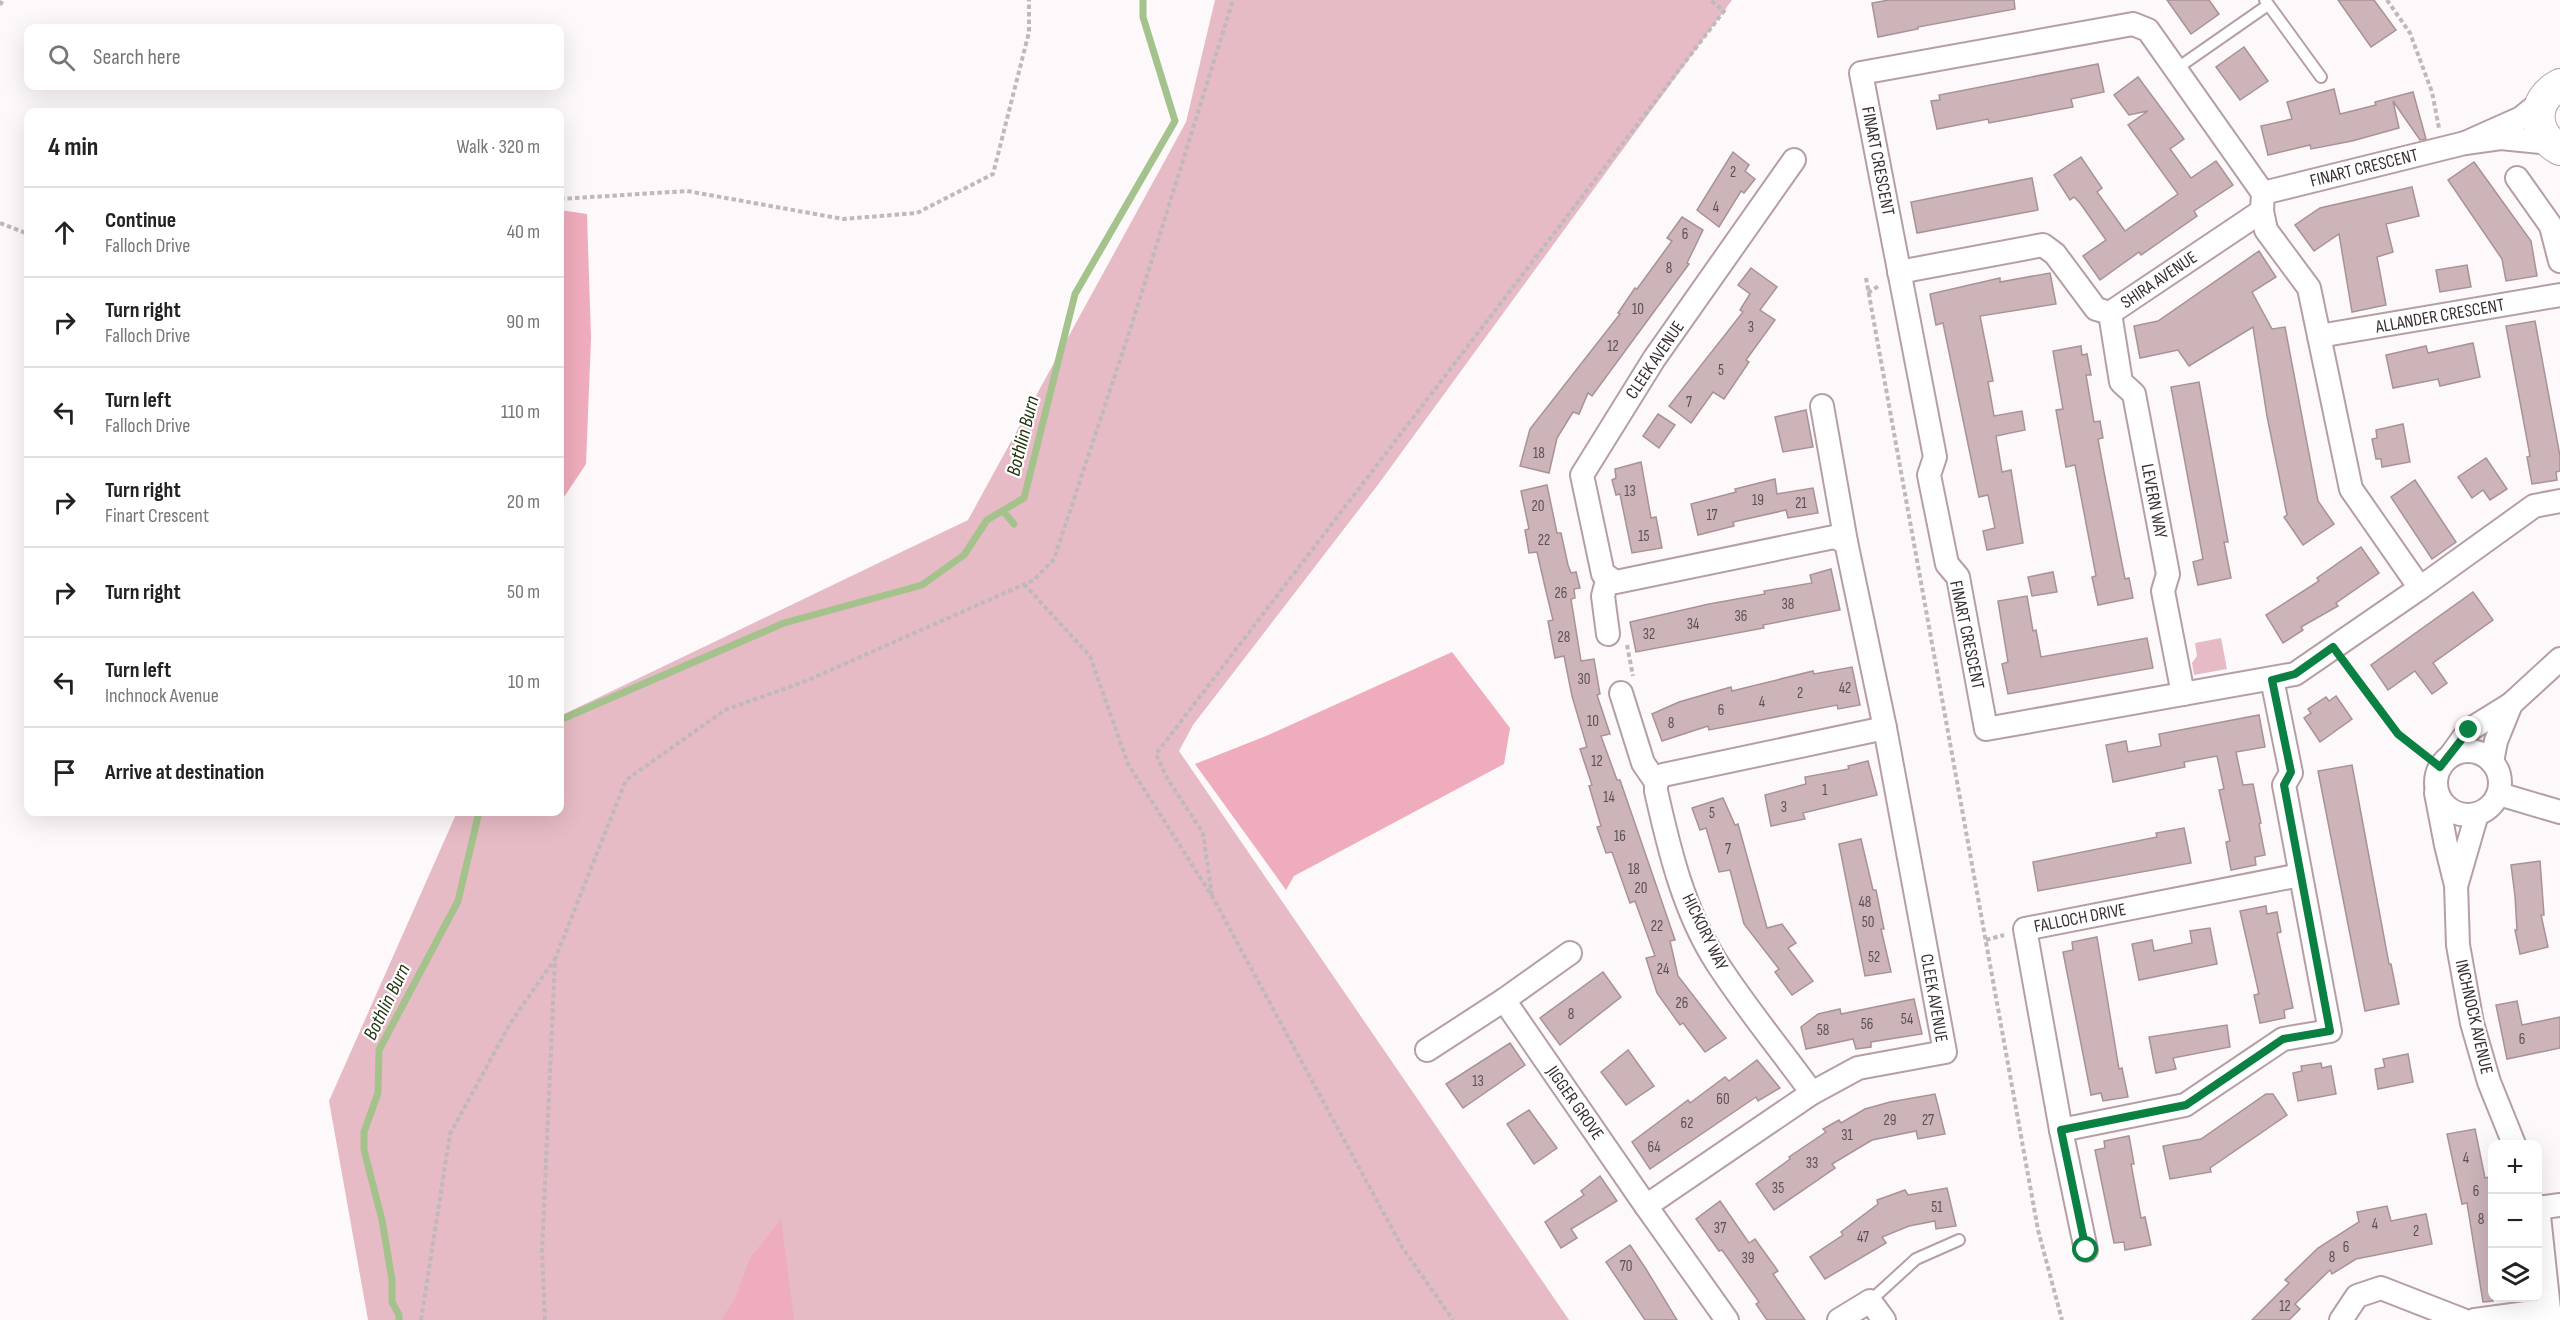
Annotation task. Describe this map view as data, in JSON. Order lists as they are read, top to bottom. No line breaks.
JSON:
{"streets":{"street":["FINART CRESCENT","SHIRA AVENUE","ALLANDER CRESCENT","CLEEK AVENUE","LEVERN WAY","FALLOCH DRIVE","HICKORY WAY","INCHNOCK AVENUE","JIGGER GROVE"]},"crossings":[["FINART CRESCENT","SHIRA AVENUE"],["FINART CRESCENT","ALLANDER CRESCENT"],["FINART CRESCENT","LEVERN WAY"],["SHIRA AVENUE","LEVERN WAY"],["CLEEK AVENUE","HICKORY WAY"],["CLEEK AVENUE","JIGGER GROVE"]],"water":["Bothlin Burn"],"house_numbers":["2","4","6","8","10","3","12","5","7","18","13","19","21","20","17","15","22","26","38","36","34","32","28","30","42","2","4","6","10","8","12","1","14","3","5","16","7","18","20","48","50","22","52","24","26","8","54","56","58","6","13","60","29","27","62","31","64","4","33","35","6","51","8","4","37","2","47","6","8","39","70","12"],"page":{"search":"Search here","heading":["4 min","Walk · 320 m"],"list":[["Continue","Falloch Drive","40 m"],["Turn right","Falloch Drive","90 m"],["Turn left","Falloch Drive","110 m"],["Turn right","Finart Crescent","20 m"],["Turn right","50 m"],["Turn left","Inchnock Avenue","10 m"],"Arrive at destination"],"map_buttons":["+","−"]}}
